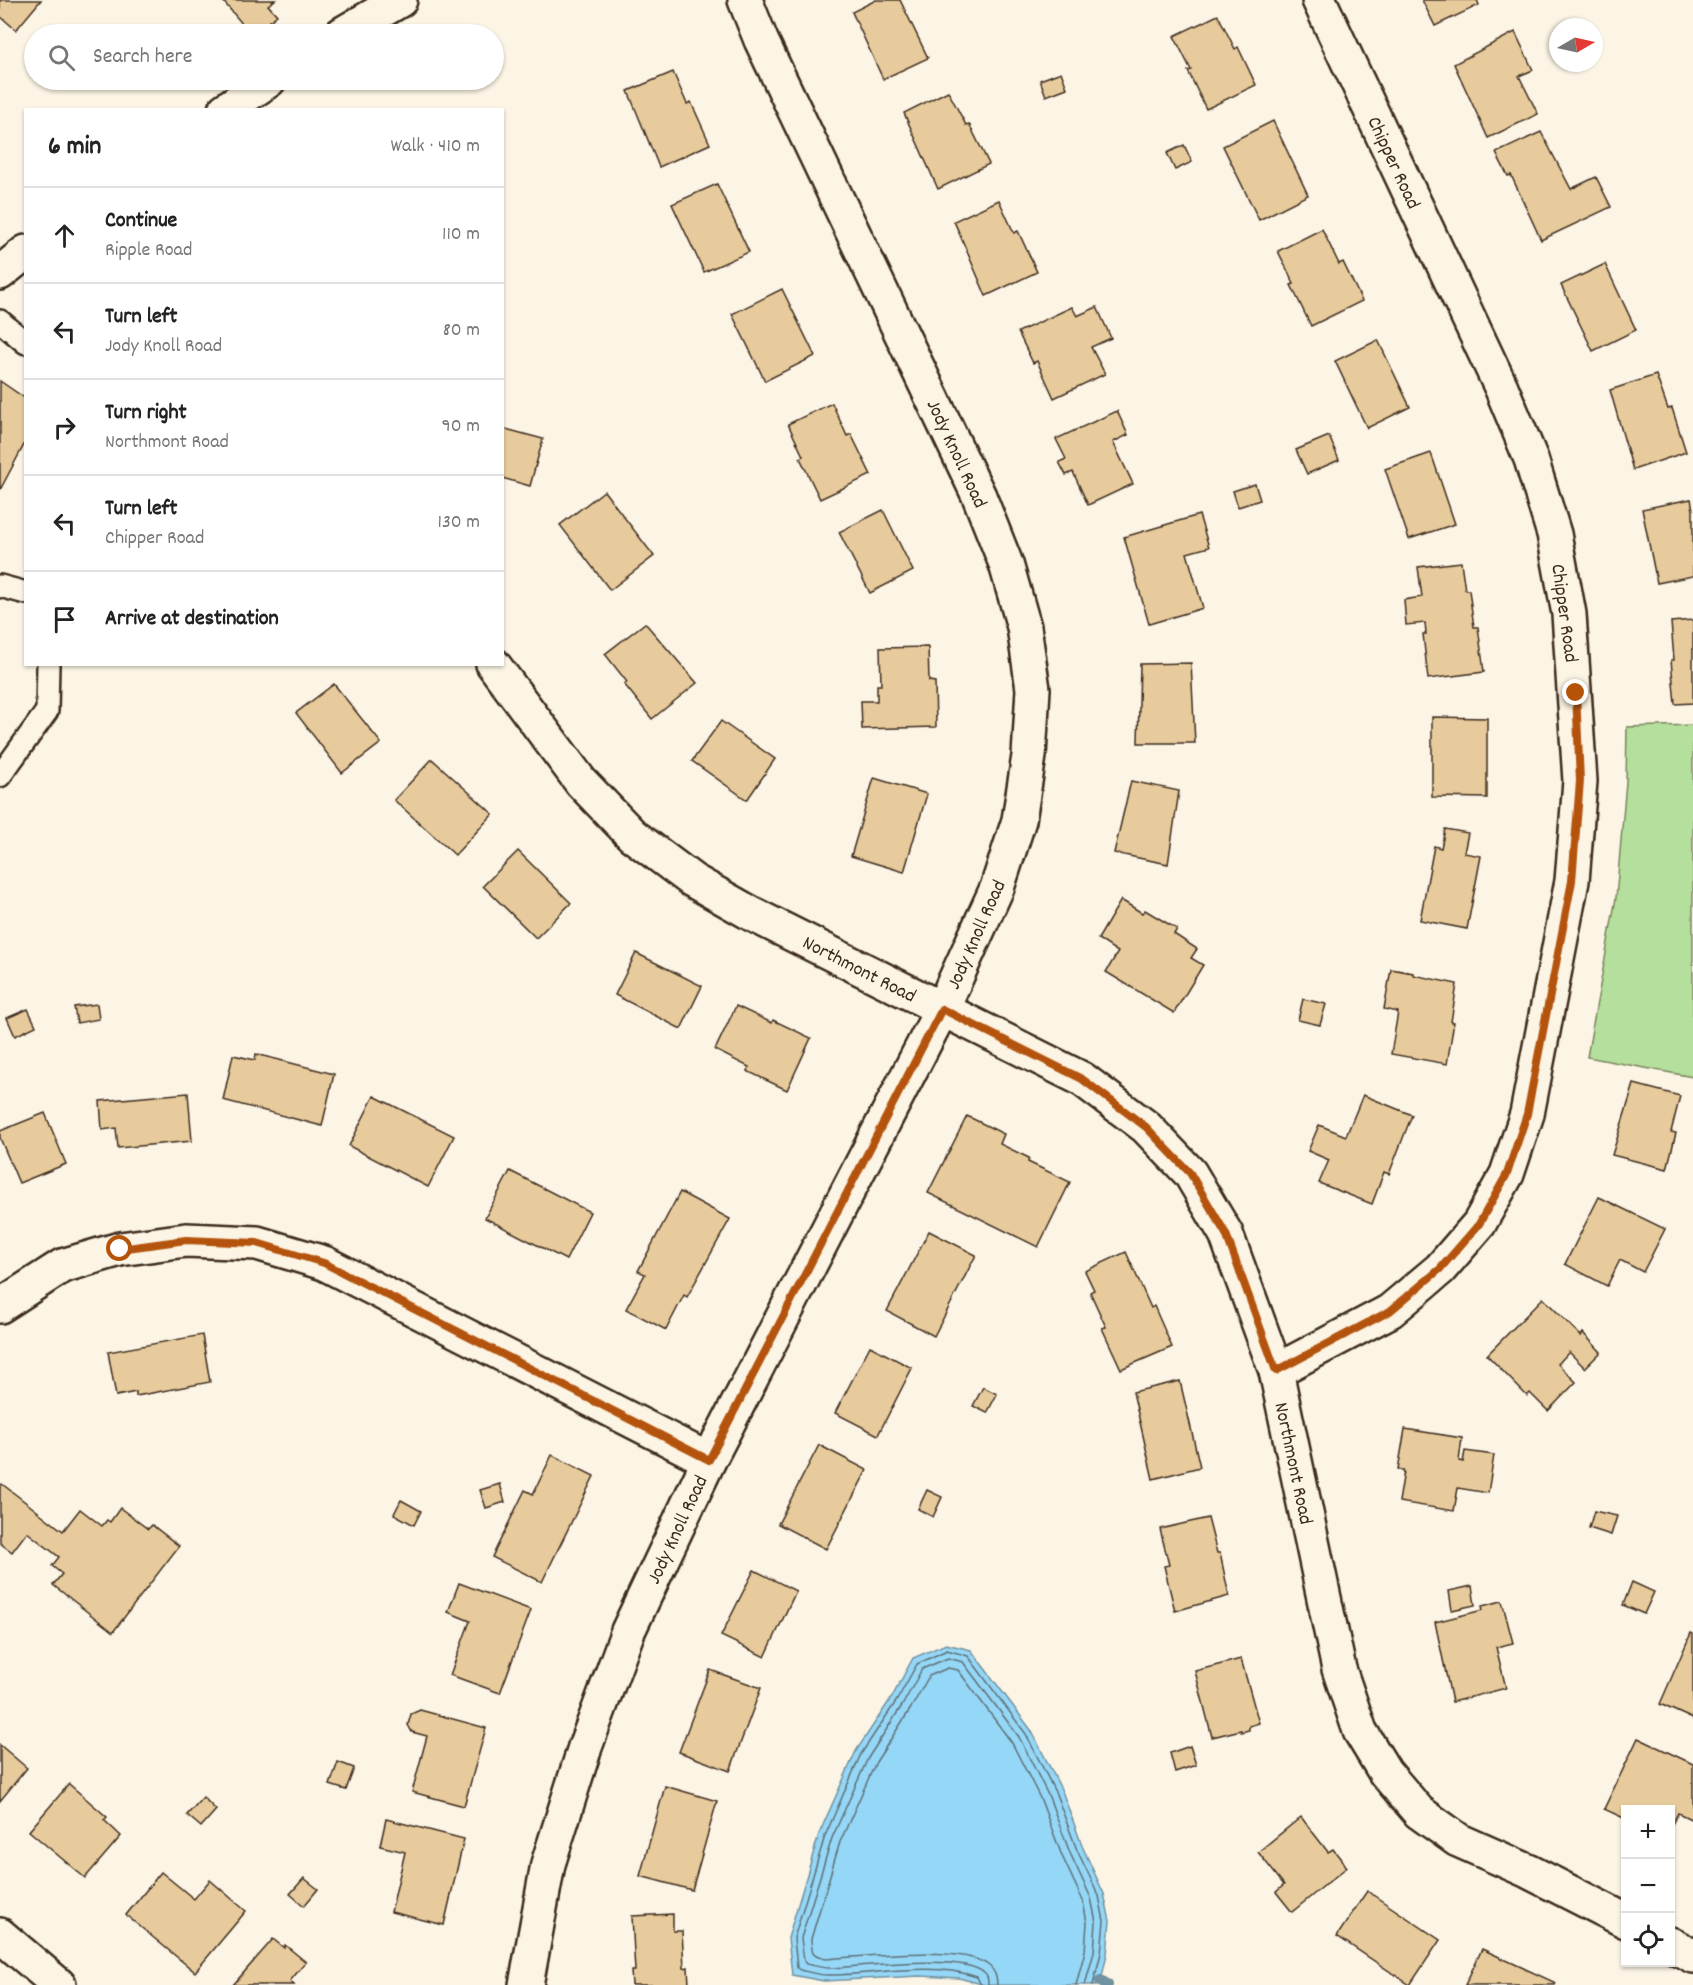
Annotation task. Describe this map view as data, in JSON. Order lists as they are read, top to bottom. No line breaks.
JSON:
{"streets":{"street":["Chipper Road","Jody Knoll Road","Northmont Road"]},"crossings":[["Chipper Road","Northmont Road"],["Jody Knoll Road","Northmont Road"]],"north":"right","page":{"search":"Search here","heading":["6 min","Walk · 410 m"],"list":[["Continue","Ripple Road","110 m"],["Turn left","Jody Knoll Road","80 m"],["Turn right","Northmont Road","90 m"],["Turn left","Chipper Road","130 m"],"Arrive at destination"],"map_buttons":["+","−"]}}
